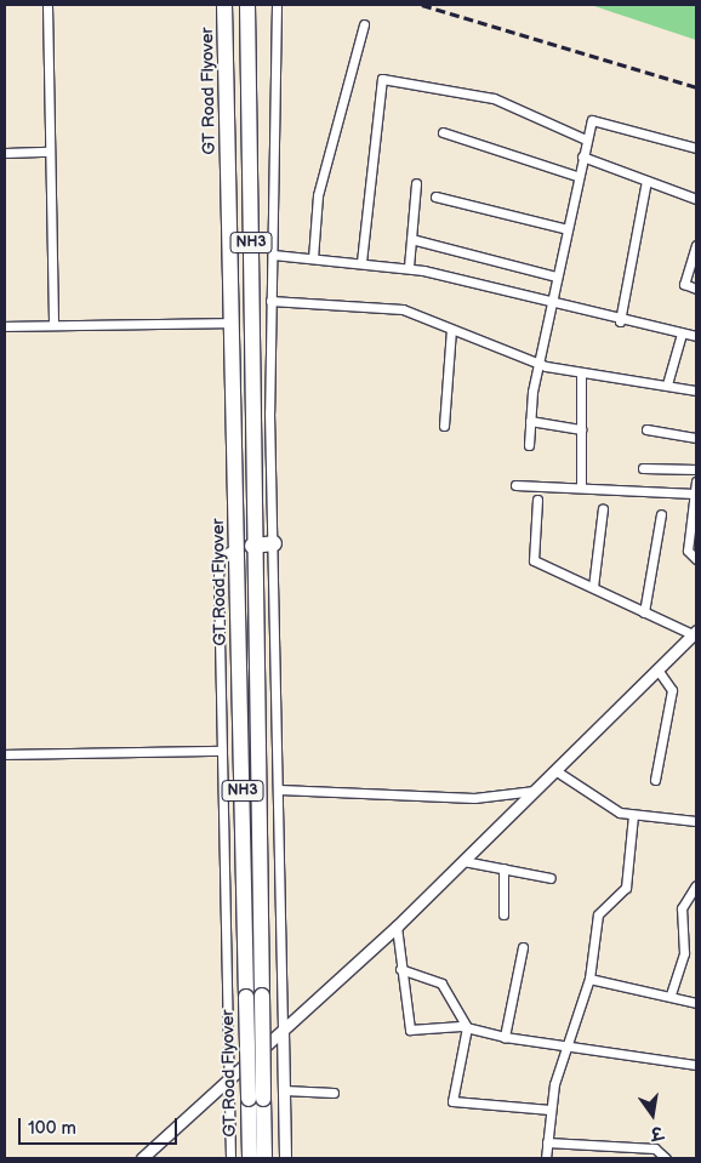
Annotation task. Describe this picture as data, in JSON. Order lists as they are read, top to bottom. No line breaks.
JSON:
{"streets":{"highway":["GT Road Flyover","NH3"]},"scale_bar":"100 m","north":"bottom"}
